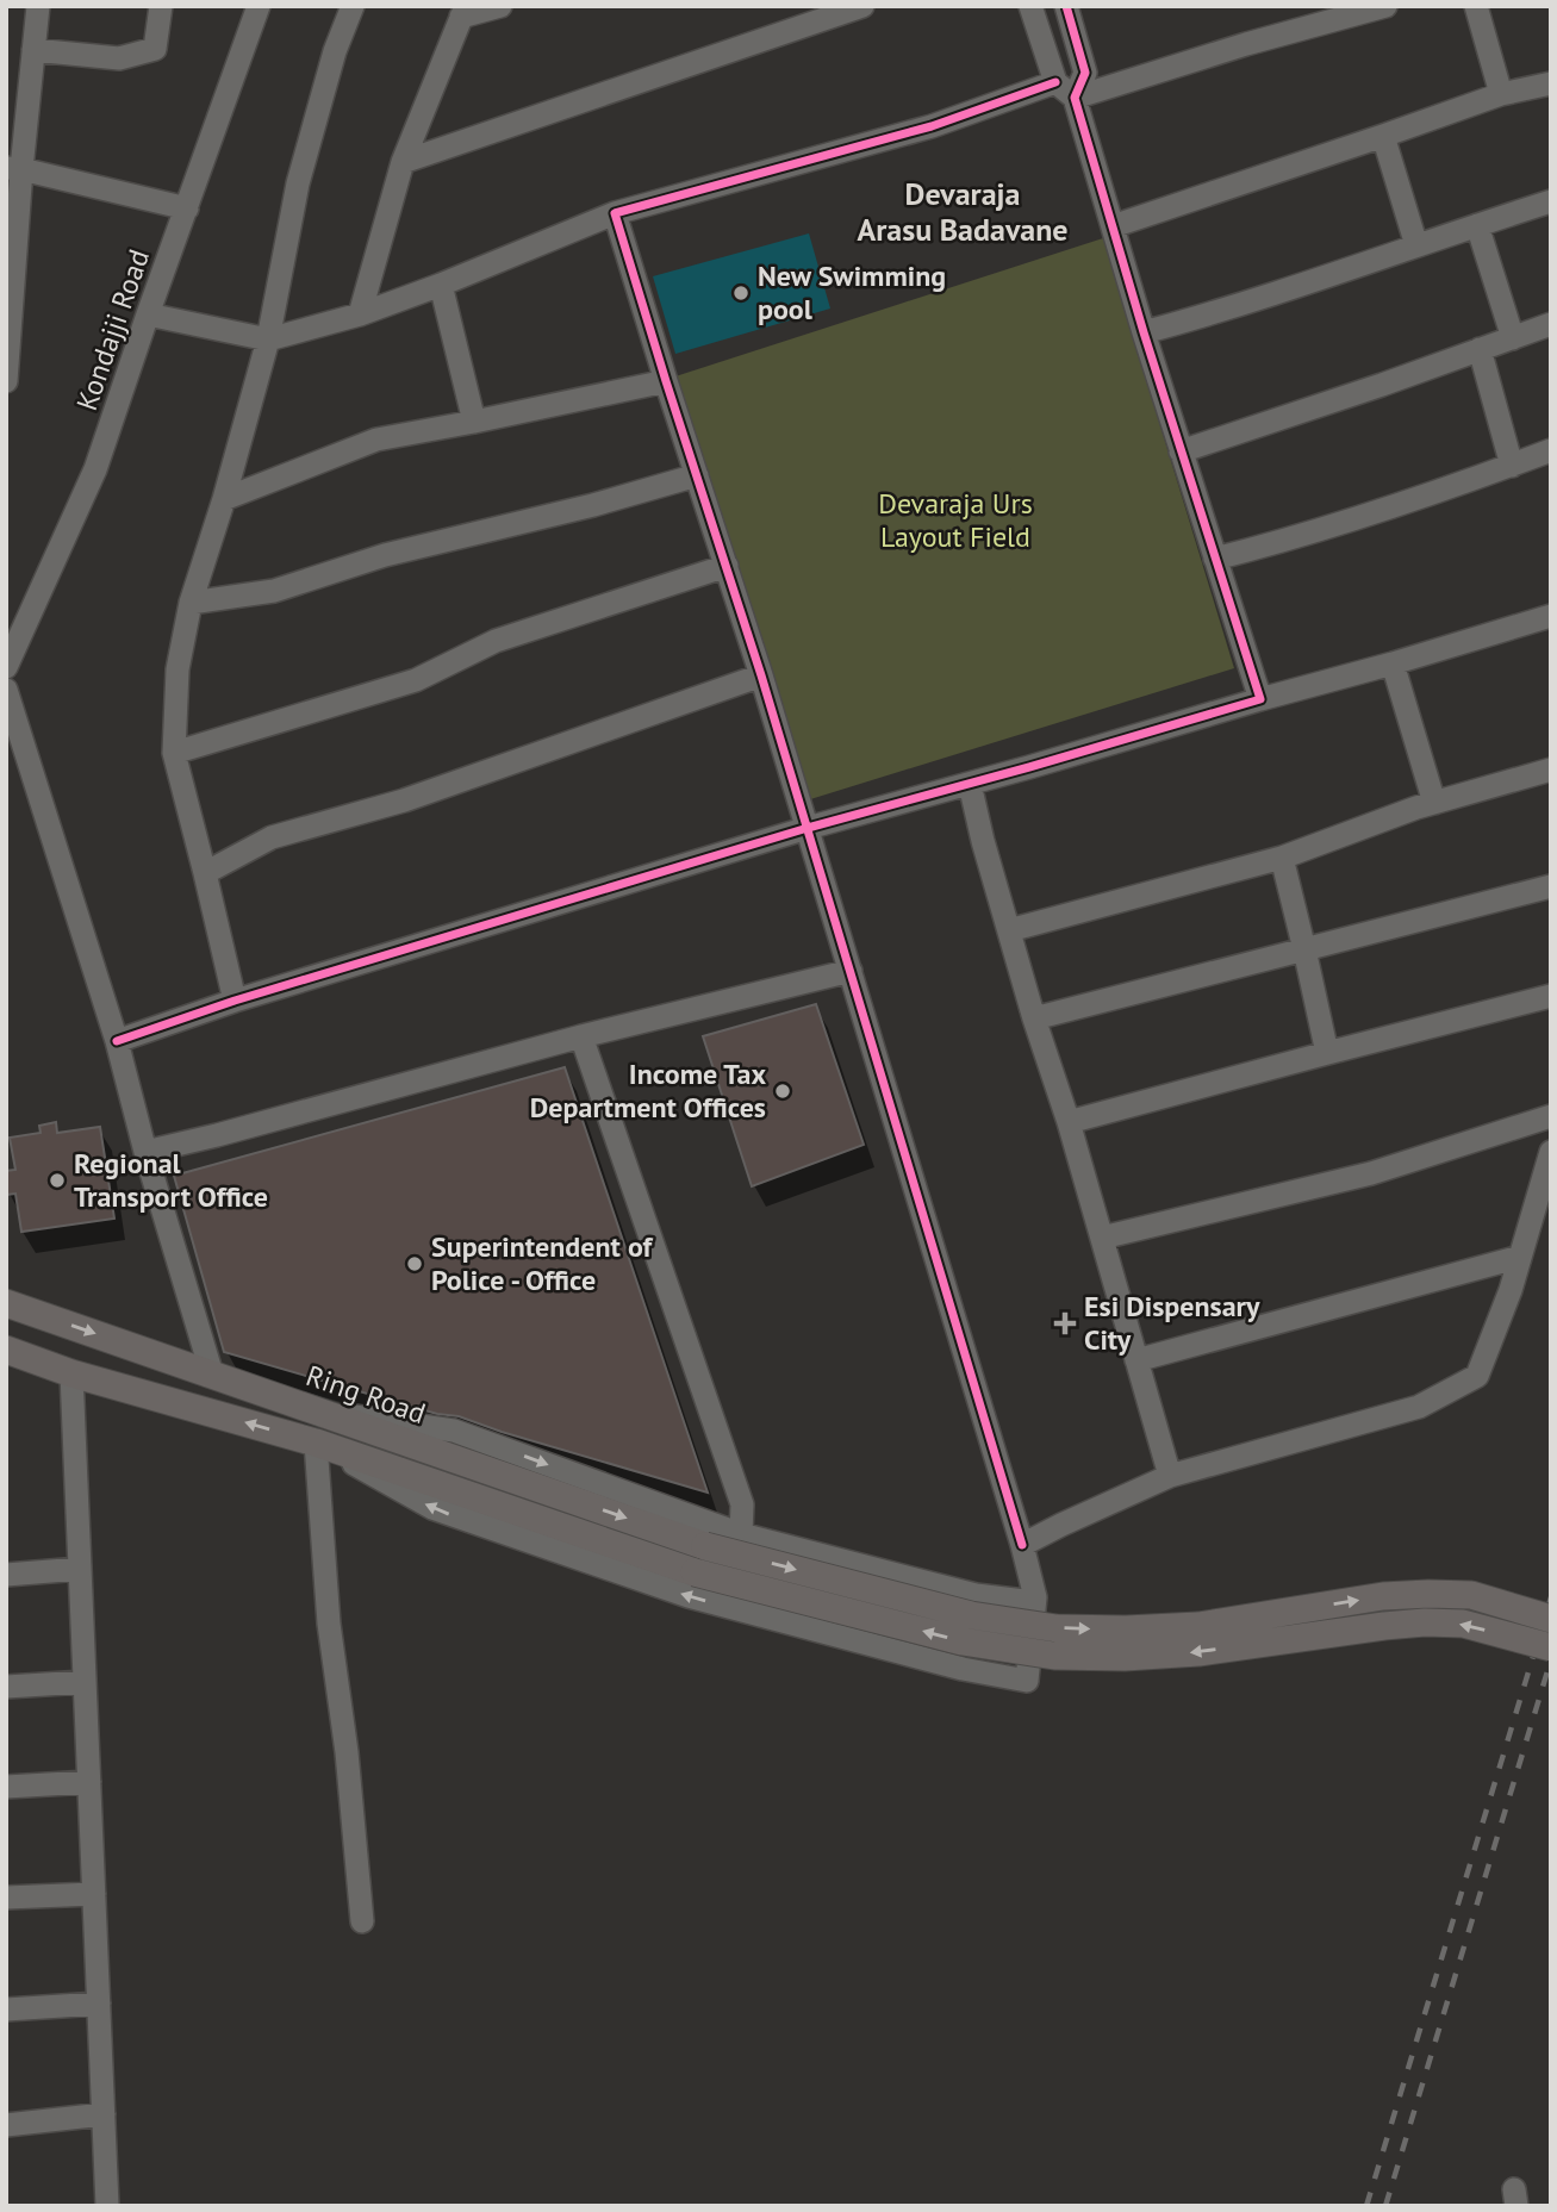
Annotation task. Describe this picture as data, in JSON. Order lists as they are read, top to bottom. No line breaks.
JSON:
{"streets":{"main road":["Ring Road"],"street":["Kondajji Road"]},"districts":["Devaraja Arasu Badavane"],"parks":["Devaraja Urs Layout Field"],"places":{"other":["New Swimming pool","Income Tax Department Offices","Regional Transport Office","Superintendent of Police - Office"],"health":["Esi Dispensary City"]}}
